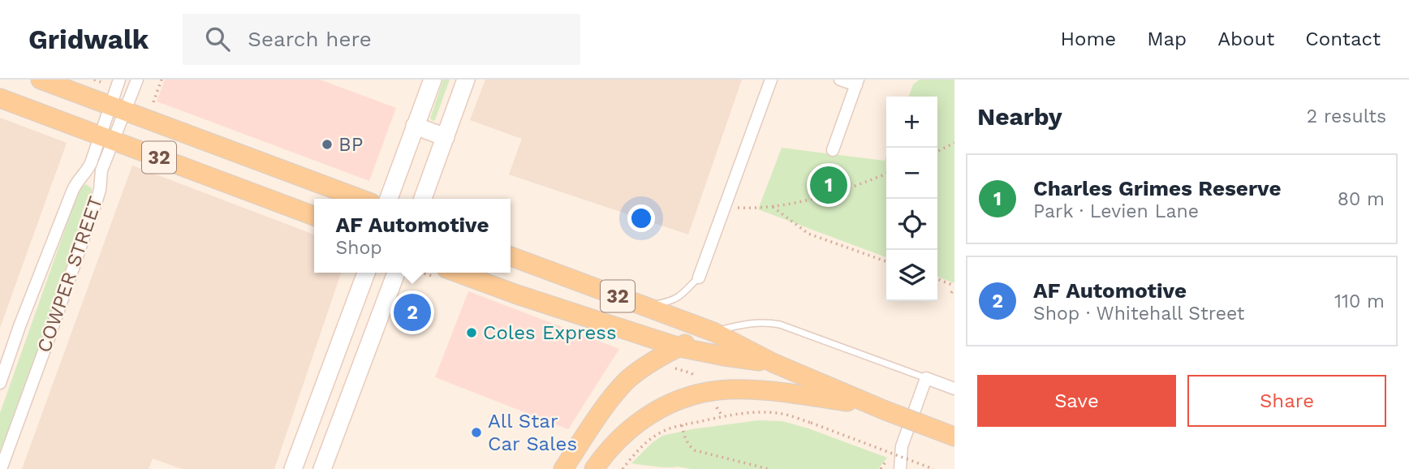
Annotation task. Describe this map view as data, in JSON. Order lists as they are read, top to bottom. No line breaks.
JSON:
{"streets":{"main road":["32"],"street":["COWPER STREET"]},"crossings":[["32","COWPER STREET"]],"places":["BP","Coles Express","All Star Car Sales"],"page":{"header":"Gridwalk","search":"Search here","nav":["Home","Map","About","Contact"],"heading":["Nearby","2 results"],"map_buttons":["+","−"],"list":[{"mark":"1","name":"Charles Grimes Reserve","note":"Park · Levien Lane","value":"80 m"},{"mark":"2","name":"AF Automotive","note":"Shop · Whitehall Street","value":"110 m"}],"pins":["1","2"],"popup":["AF Automotive","Shop"],"buttons":["Save","Share"]}}
